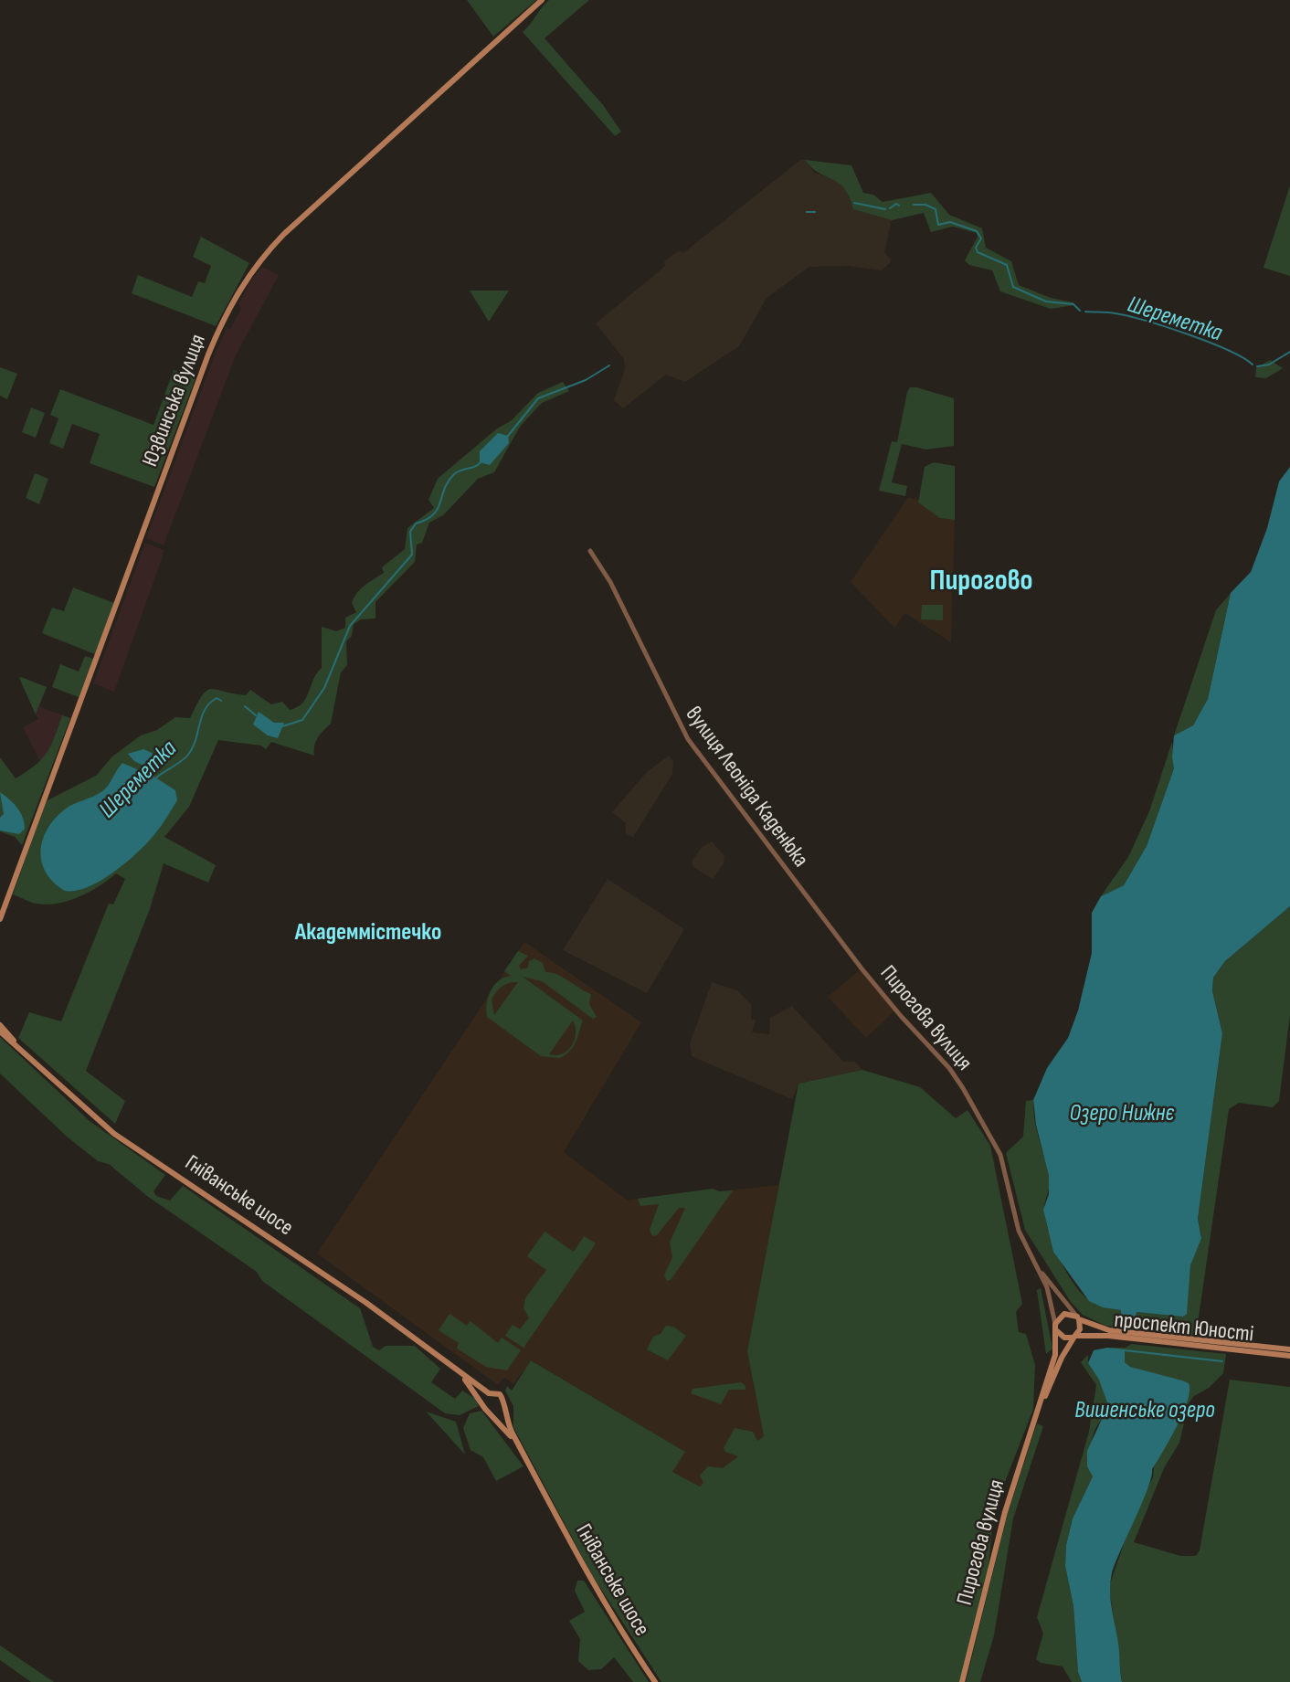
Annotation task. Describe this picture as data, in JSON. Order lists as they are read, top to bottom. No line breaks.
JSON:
{"streets":{"main road":["Юзвинська вулиця","Пирогова вулиця","Гніванське шосе","проспект Юності"],"street":["вулиця Леоніда Каденюка"]},"crossings":[["вулиця Леоніда Каденюка","Пирогова вулиця"],["Пирогова вулиця","проспект Юності"]],"districts":["Пирогово","Академмістечко"],"water":["Шереметка","Озеро Нижнє","Вишенське озеро"]}
